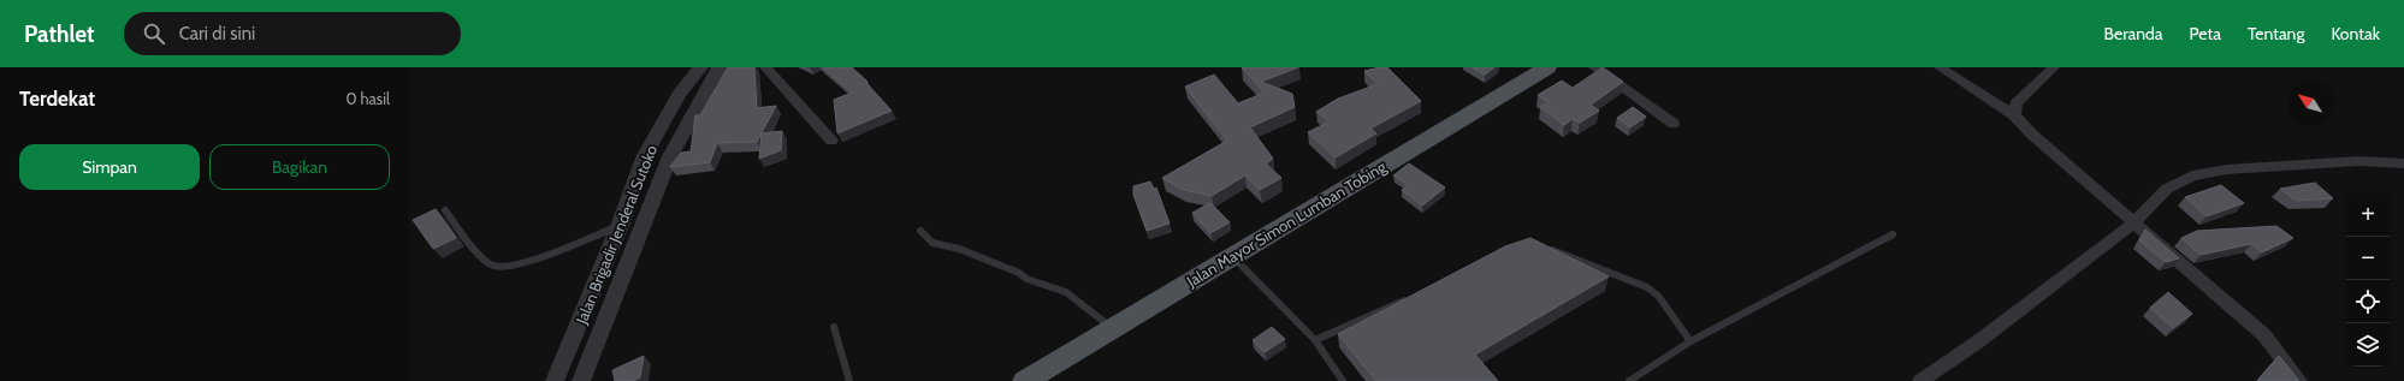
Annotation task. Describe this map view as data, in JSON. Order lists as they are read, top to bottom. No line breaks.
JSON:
{"streets":{"main road":["Jalan Mayor Simon Lumban Tobing"],"street":["Jalan Brigadir Jenderal Sutoko"]},"north":"top left","page":{"header":"Pathlet","search":"Cari di sini","nav":["Beranda","Peta","Tentang","Kontak"],"heading":["Terdekat","0 hasil"],"buttons":["Simpan","Bagikan"],"map_buttons":["+","−"]}}
